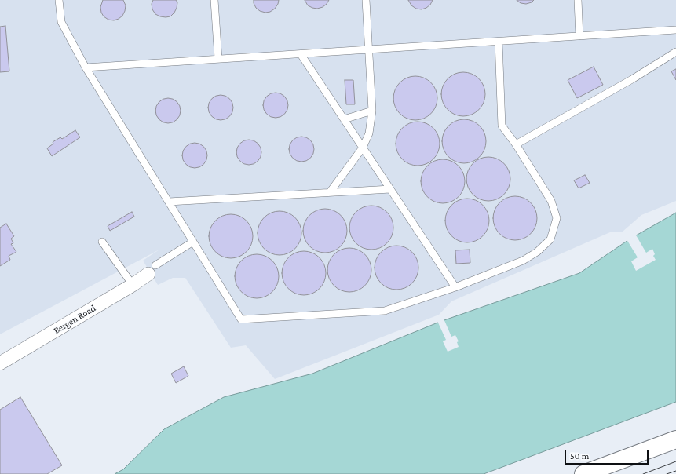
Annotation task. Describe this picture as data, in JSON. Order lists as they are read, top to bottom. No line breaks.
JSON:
{"streets":{"street":["Bergen Road"]},"scale_bar":"50 m"}
